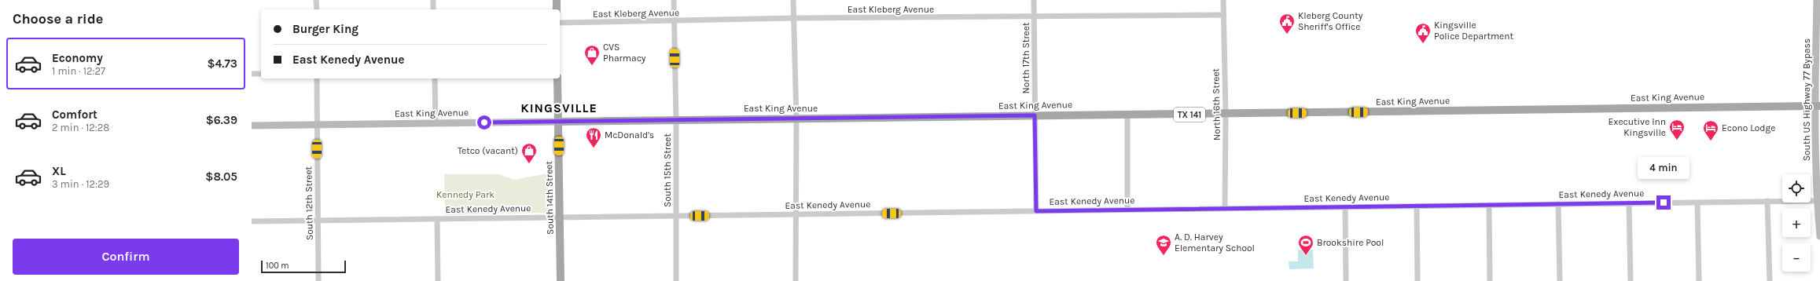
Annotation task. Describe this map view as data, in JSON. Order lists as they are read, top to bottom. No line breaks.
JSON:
{"streets":{"main road":["East King Avenue","South US Highway 77 Bypass","TX 141","South 14th Street"],"street":["East Kleberg Avenue","North 17th Street","North 16th Street","South 15th Street","East Kenedy Avenue","South 12th Street"]},"crossings":[["East Kleberg Avenue","North 17th Street"],["East Kleberg Avenue","North 16th Street"],["East Kleberg Avenue","South 15th Street"],["North 17th Street","East King Avenue"],["North 17th Street","East Kenedy Avenue"],["East King Avenue","South US Highway 77 Bypass"],["East King Avenue","North 16th Street"],["East King Avenue","South 15th Street"],["East King Avenue","South 14th Street"],["East King Avenue","South 12th Street"],["South US Highway 77 Bypass","East Kenedy Avenue"],["North 16th Street","East Kenedy Avenue"],["South 15th Street","East Kenedy Avenue"],["East Kenedy Avenue","South 14th Street"],["East Kenedy Avenue","South 12th Street"]],"districts":["KINGSVILLE"],"parks":["Kennedy Park"],"places":{"public building":["Kleberg County Sheriff's Office","Kingsville Police Department"],"shop":["CVS Pharmacy","Tetco (vacant)"],"hotel":["Executive Inn Kingsville","Econo Lodge"],"restaurant":["McDonald's"],"school or university":["A. D. Harvey Elementary School"],"sports":["Brookshire Pool"]},"scale_bar":"100 m","page":{"heading":"Choose a ride","banner":["Burger King","East Kenedy Avenue"],"list":[{"name":"Economy","note":"1 min · 12:27","value":"$4.73"},{"name":"Comfort","note":"2 min · 12:28","value":"$6.39"},{"name":"XL","note":"3 min · 12:29","value":"$8.05"}],"bubble":"4 min","map_buttons":["+","−"],"buttons":"Confirm","scale":"100 m"}}
